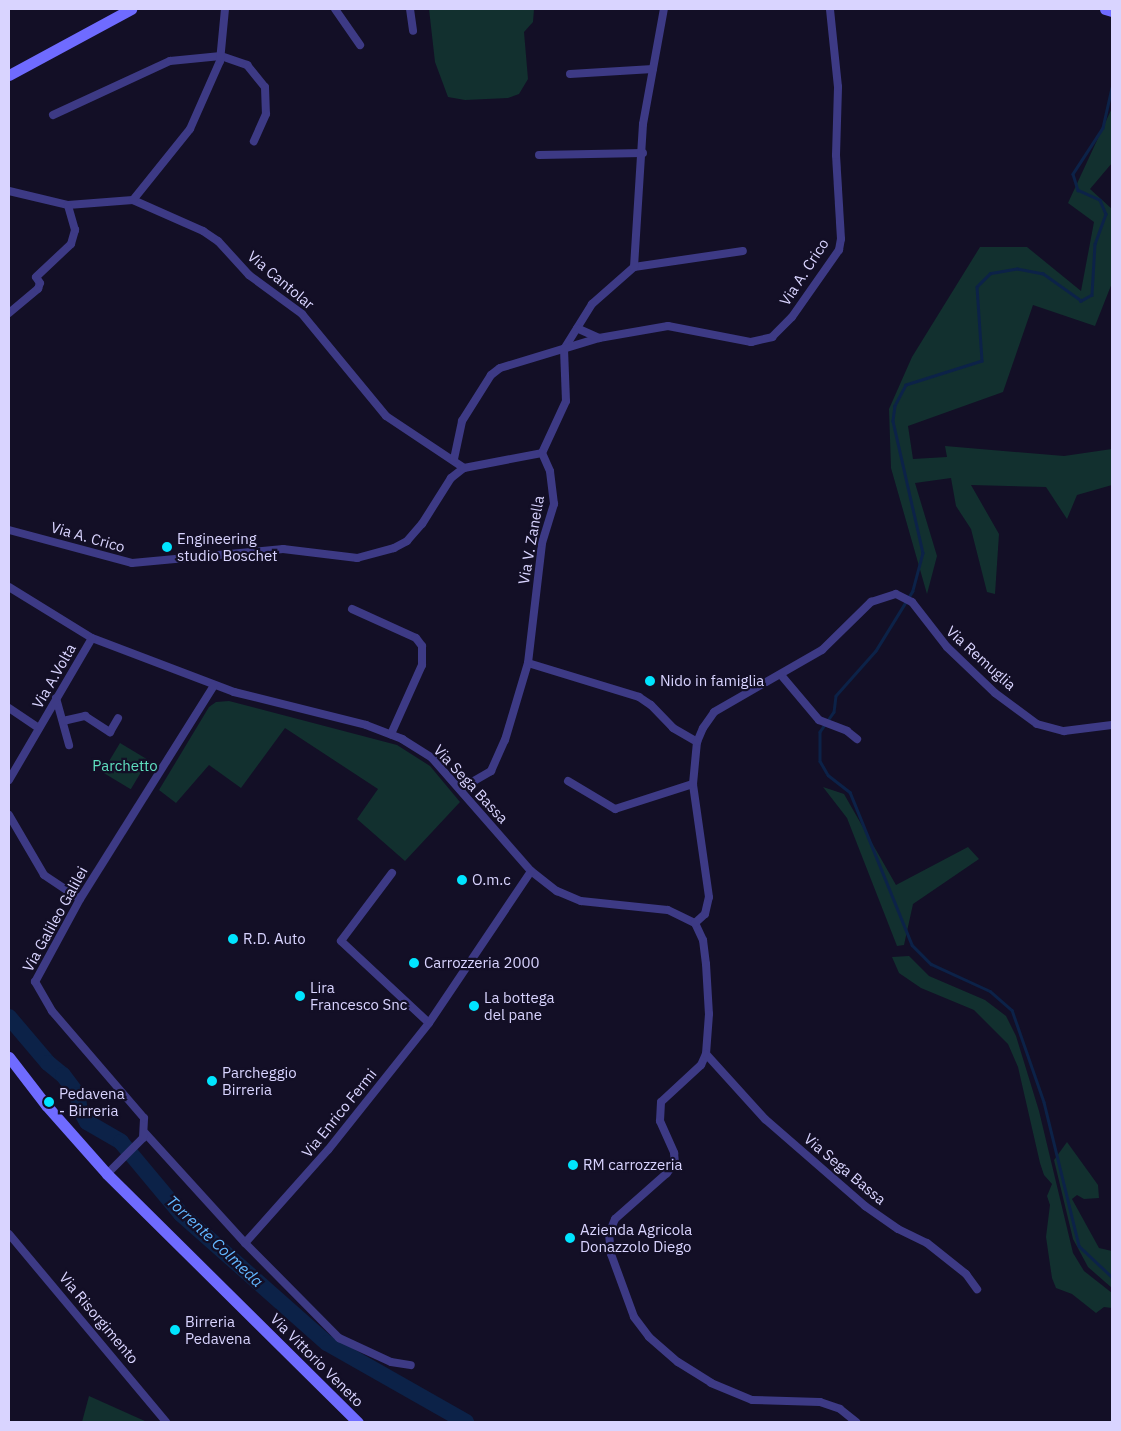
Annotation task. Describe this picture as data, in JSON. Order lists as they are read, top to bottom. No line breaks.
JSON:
{"streets":{"main road":["Via Vittorio Veneto"],"street":["Via A. Crico","Via Cantolar","Via V. Zanella","Via Remuglia","Via A.Volta","Via Sega Bassa","Via Galileo Galilei","Via Enrico Fermi","Via Risorgimento"]},"crossings":[["Via A. Crico","Via Cantolar"],["Via V. Zanella","Via Sega Bassa"],["Via Remuglia","Via Sega Bassa"],["Via A.Volta","Via Sega Bassa"],["Via Sega Bassa","Via Galileo Galilei"],["Via Sega Bassa","Via Enrico Fermi"]],"water":["Torrente Colmeda"],"parks":["Parchetto"],"places":["Engineering studio Boschet","Nido in famiglia","O.m.c","R.D. Auto","Carrozzeria 2000","Lira Francesco Snc","La bottega del pane","Parcheggio Birreria","Pedavena - Birreria","RM carrozzeria","Azienda Agricola Donazzolo Diego","Birreria Pedavena"]}
